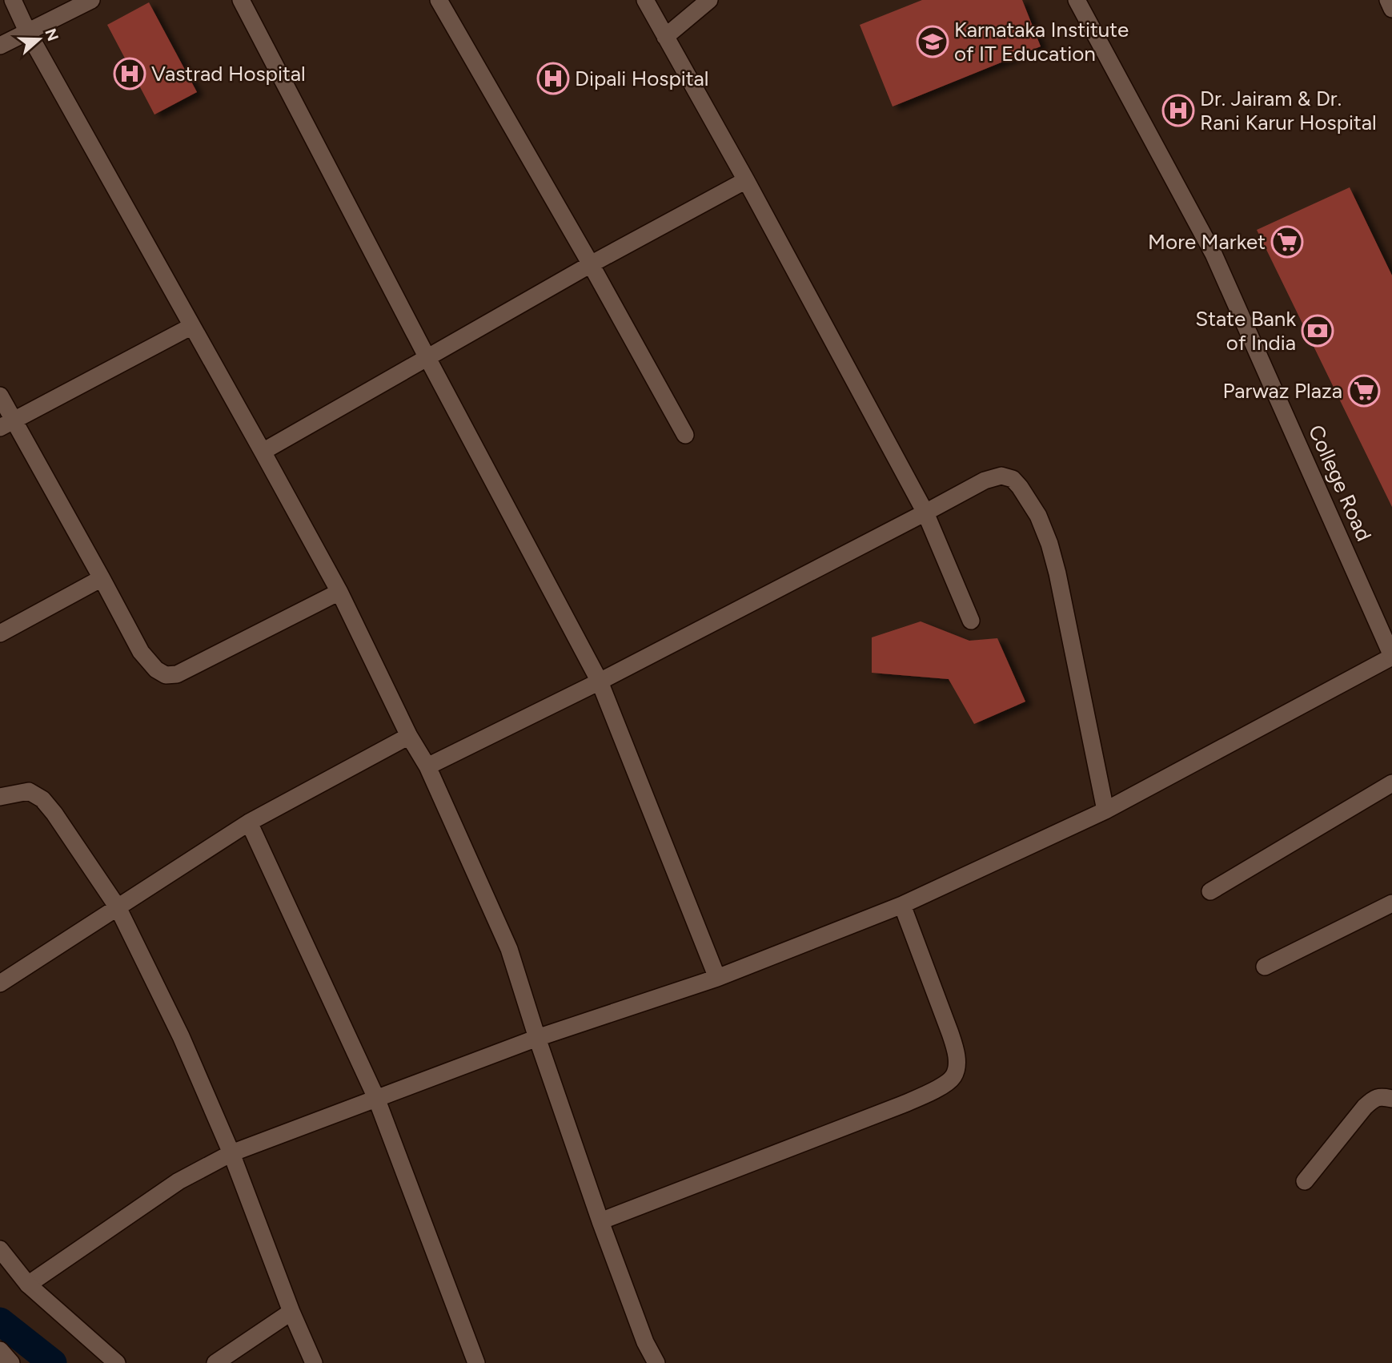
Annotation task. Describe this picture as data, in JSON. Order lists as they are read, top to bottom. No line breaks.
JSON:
{"streets":{"street":["College Road"]},"places":{"school or university":["Karnataka Institute of IT Education"],"hospital":["Vastrad Hospital","Dipali Hospital","Dr. Jairam & Dr. Rani Karur Hospital"],"supermarket":["More Market","Parwaz Plaza"],"bank":["State Bank of India"]},"north":"right"}
